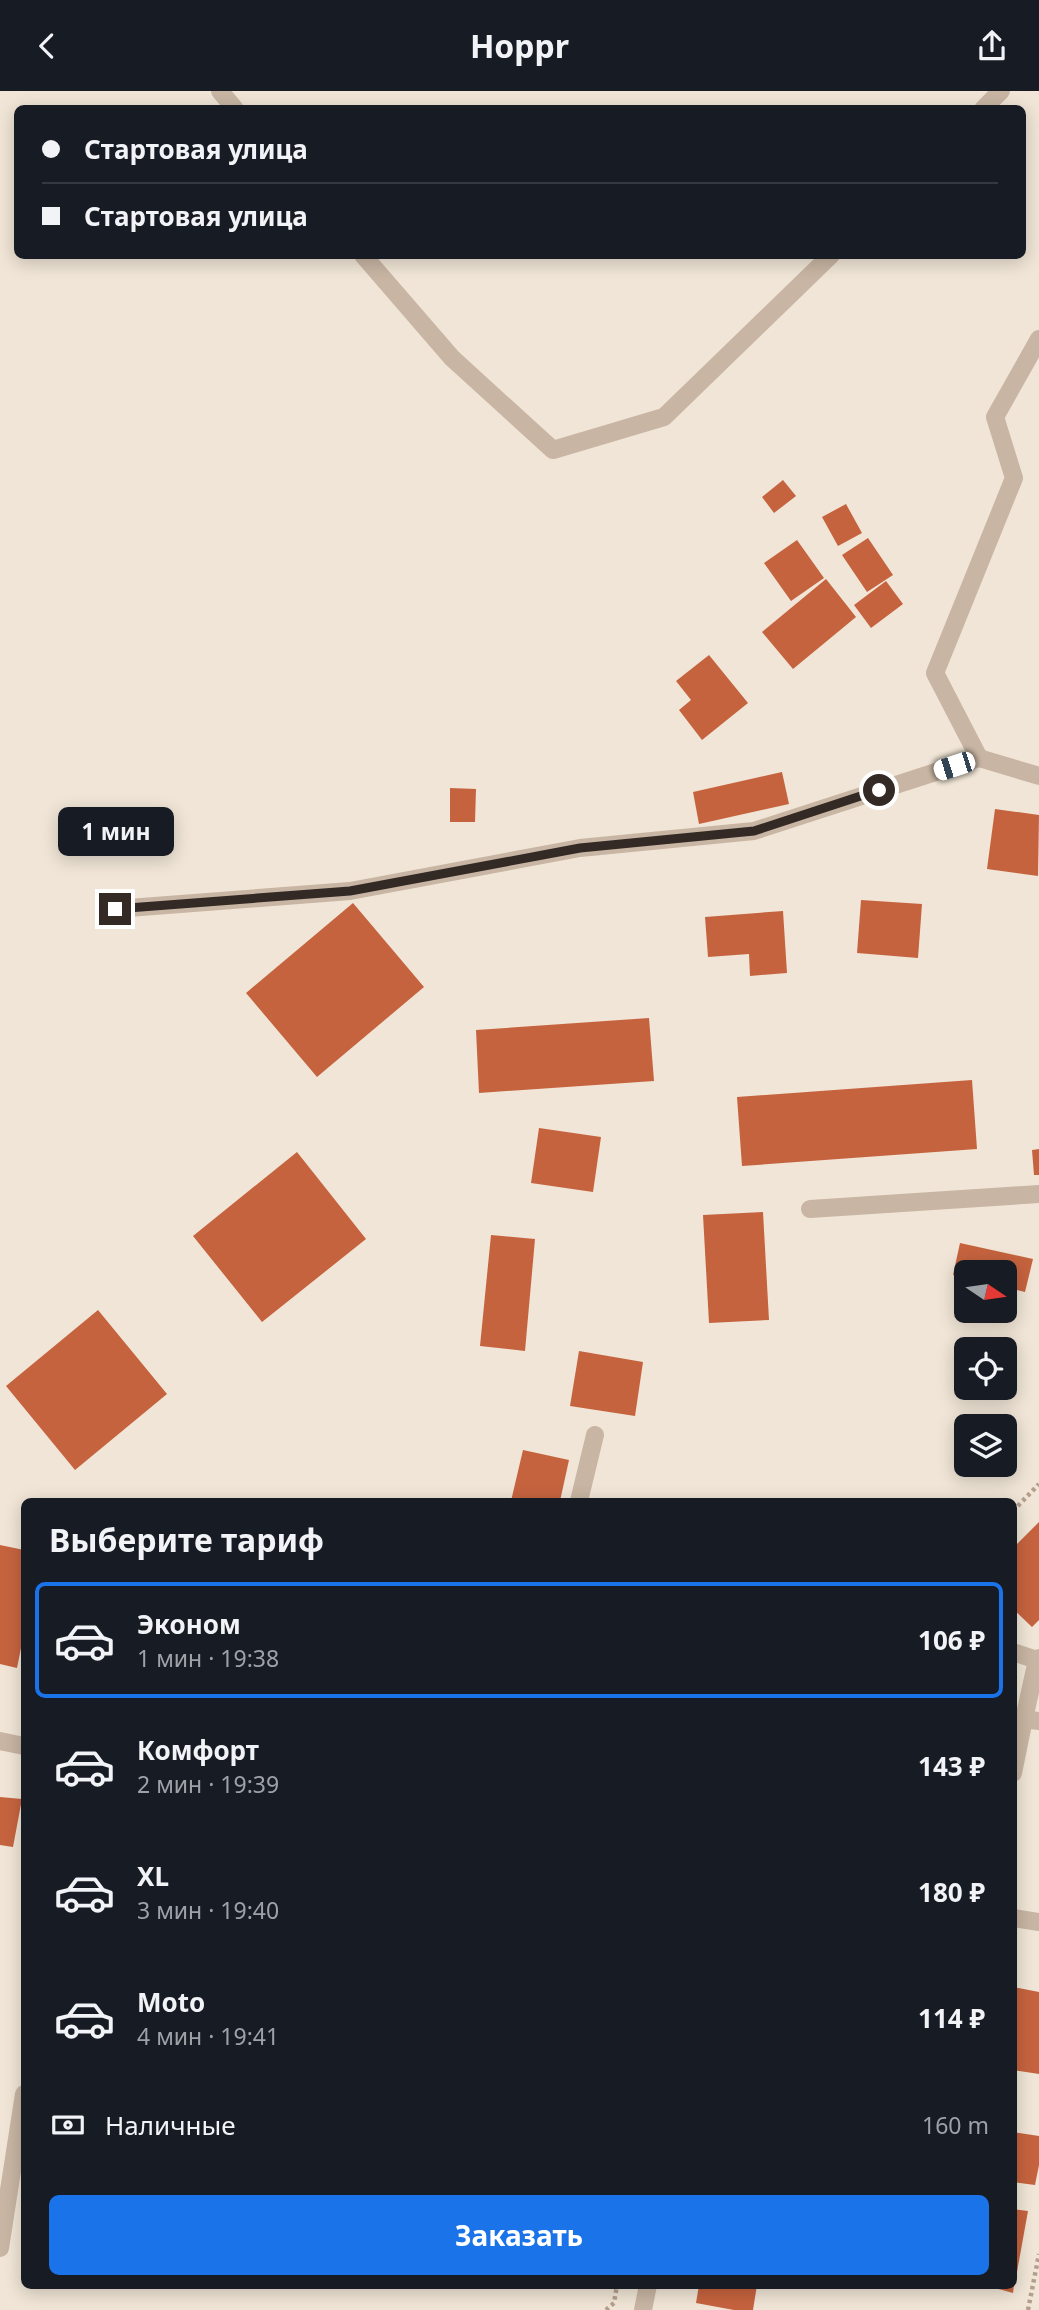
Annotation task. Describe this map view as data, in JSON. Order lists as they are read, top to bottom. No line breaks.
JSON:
{"north":"right","page":{"header":"Hoppr","banner":["Стартовая улица","Стартовая улица"],"bubble":"1 мин","heading":"Выберите тариф","list":[{"name":"Эконом","note":"1 мин · 19:38","value":"106 ₽"},{"name":"Комфорт","note":"2 мин · 19:39","value":"143 ₽"},{"name":"XL","note":"3 мин · 19:40","value":"180 ₽"},{"name":"Moto","note":"4 мин · 19:41","value":"114 ₽"}],"pay":["Наличные","160 m"],"buttons":"Заказать"}}
